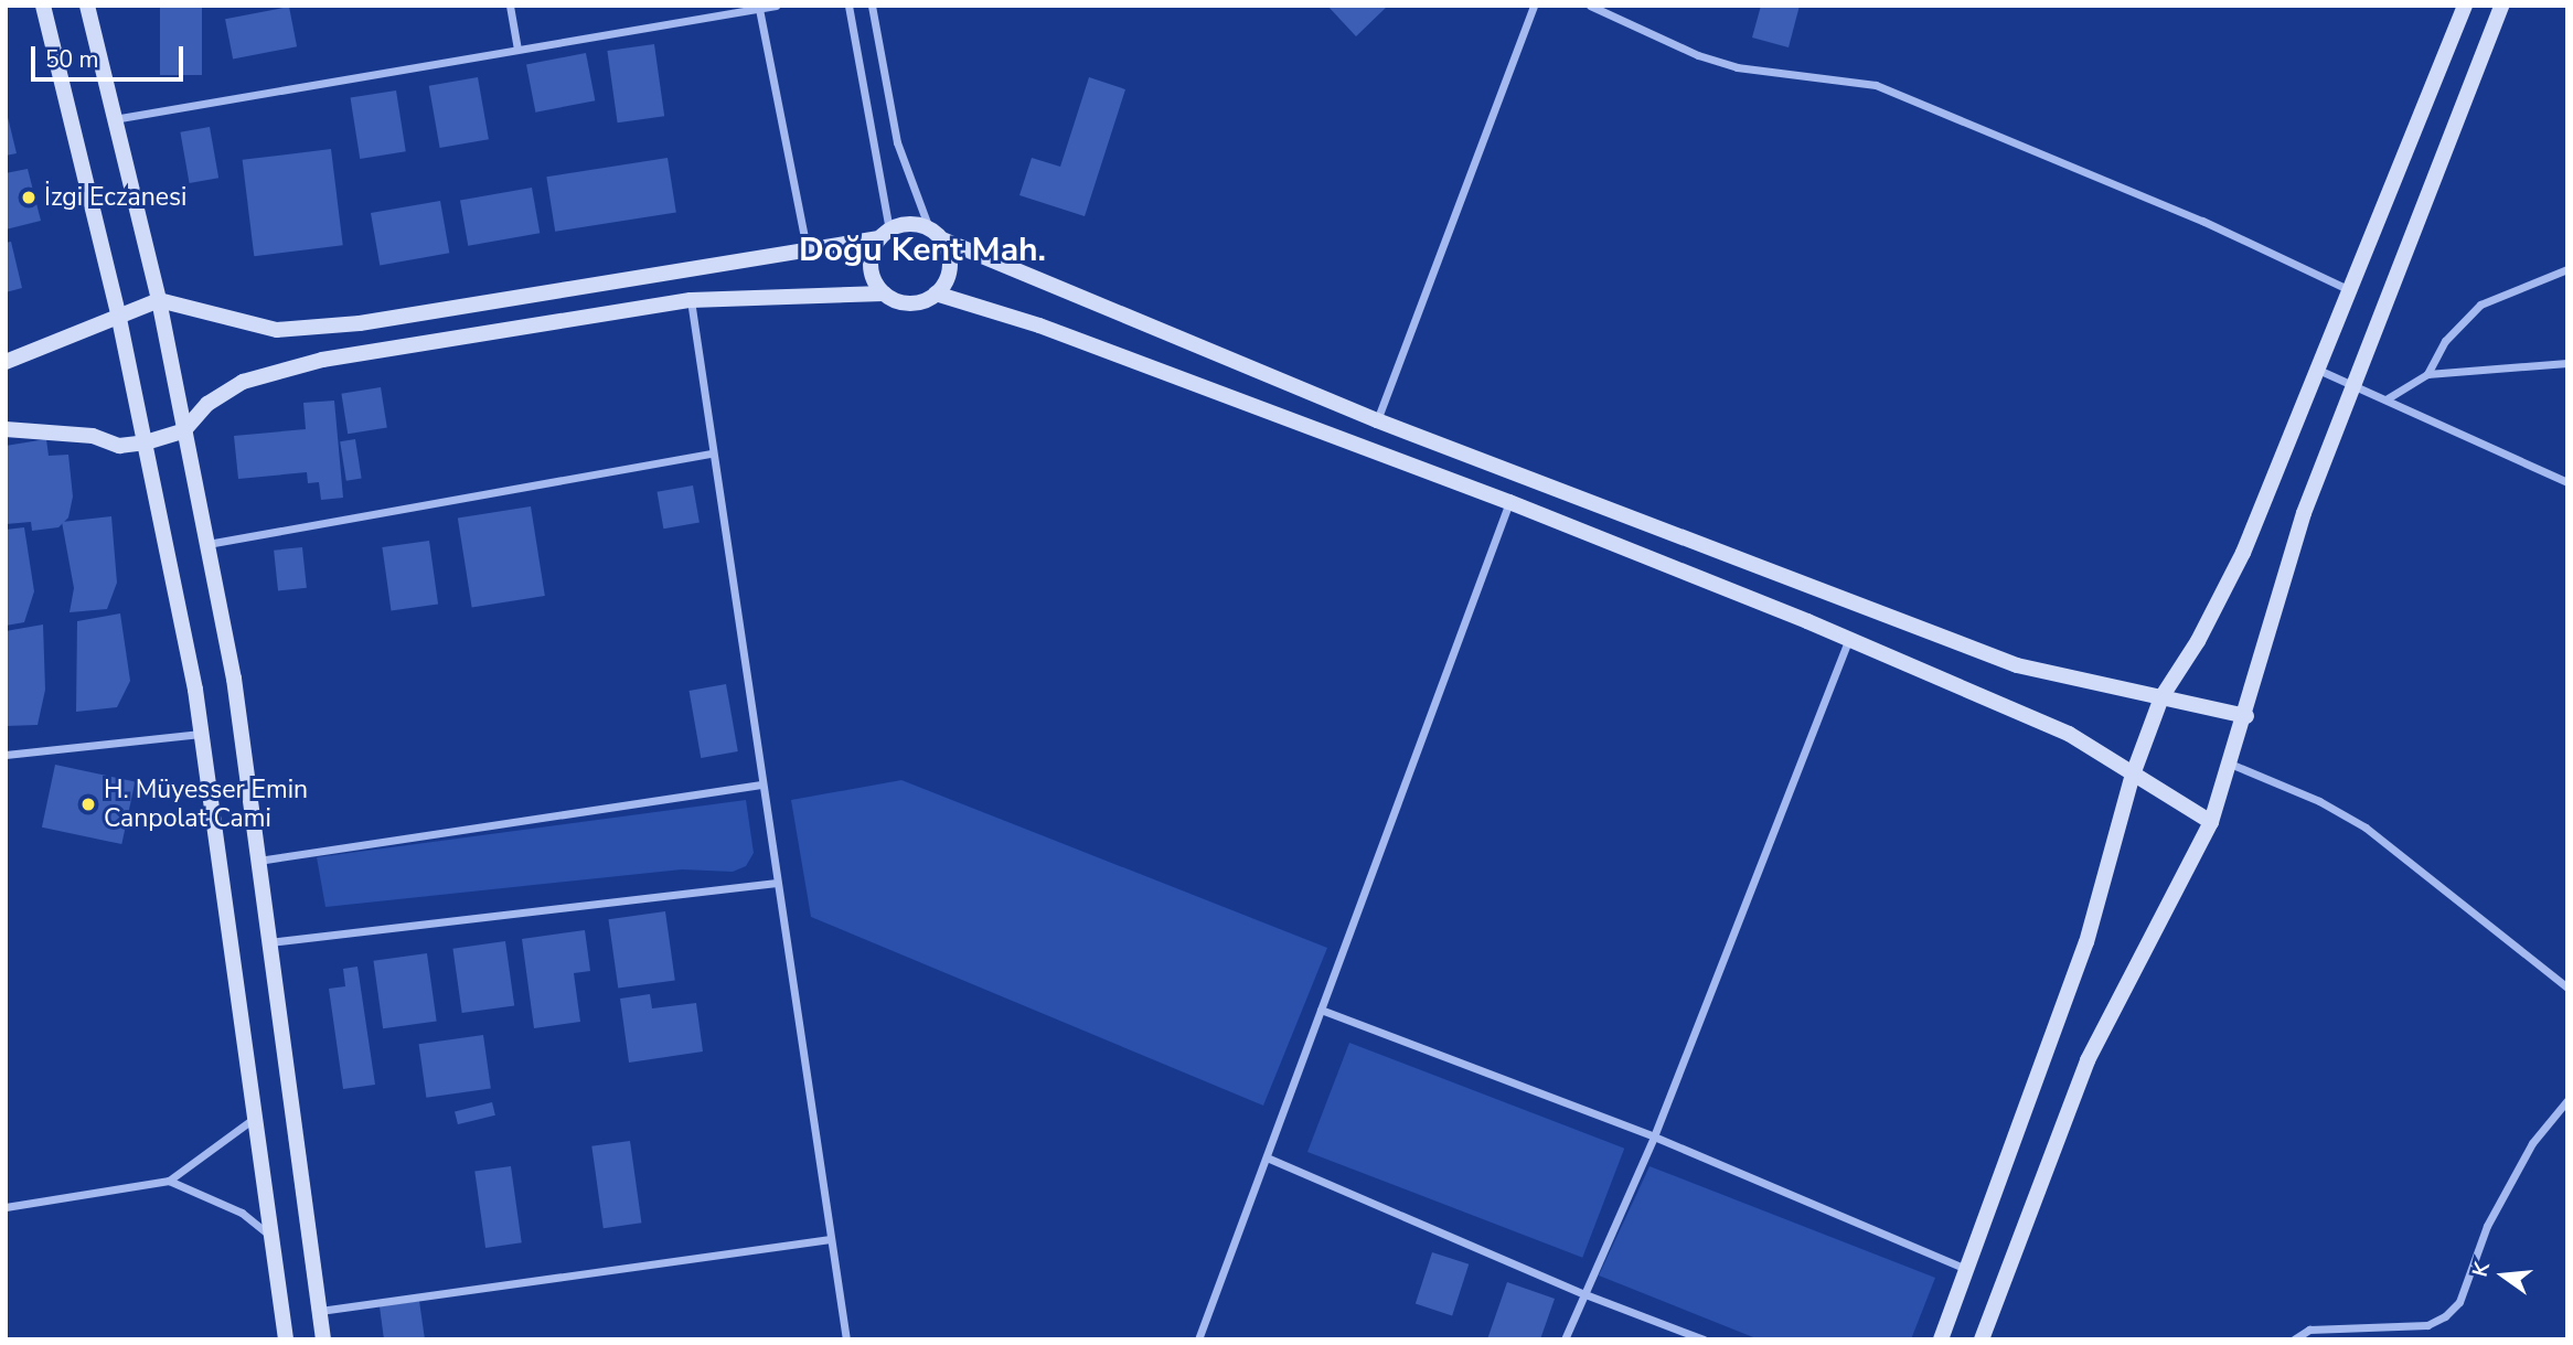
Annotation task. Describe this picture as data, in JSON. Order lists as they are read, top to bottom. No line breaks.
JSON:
{"districts":["Doğu Kent Mah."],"places":["İzgi Eczanesi","H. Müyesser Emin Canpolat Cami"],"scale_bar":"50 m","north":"left"}
